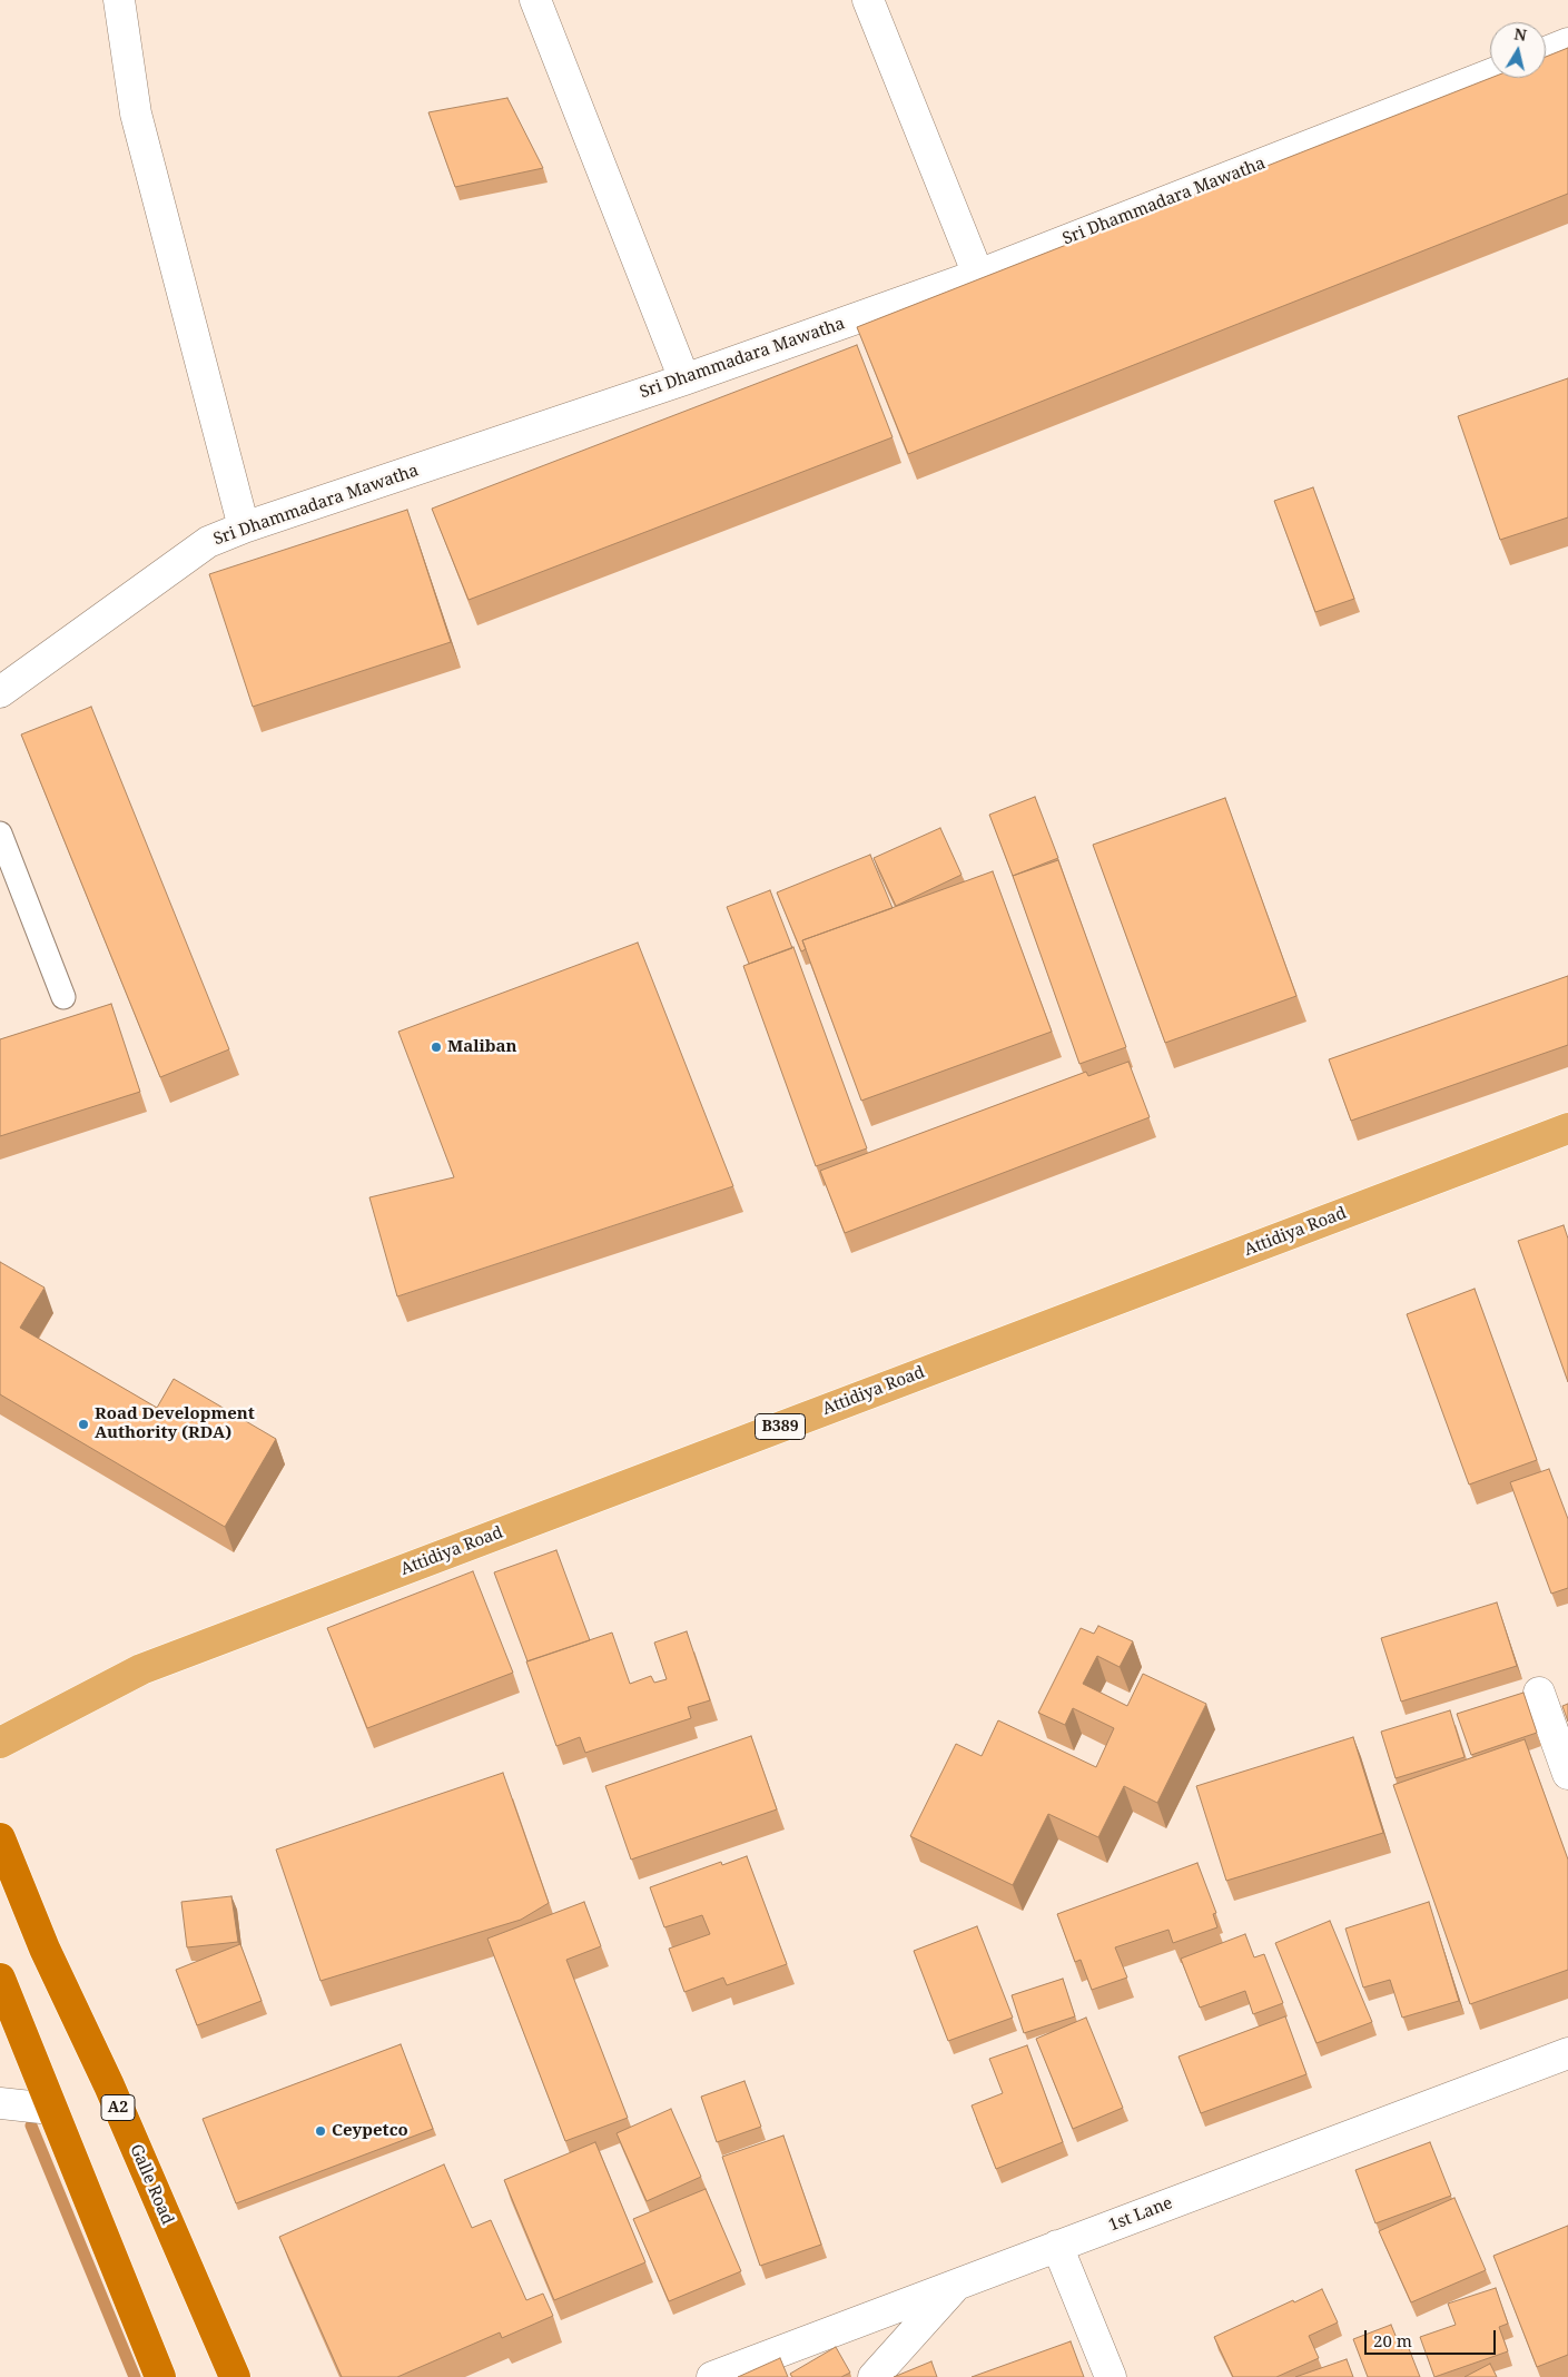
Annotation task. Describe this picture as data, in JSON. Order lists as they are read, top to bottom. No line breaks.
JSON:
{"streets":{"highway":["A2","Galle Road"],"main road":["Attidiya Road","B389"],"street":["Sri Dhammadara Mawatha","1st Lane"]},"places":["Maliban","Road Development Authority (RDA)","Ceypetco"],"scale_bar":"20 m","north":"top"}
